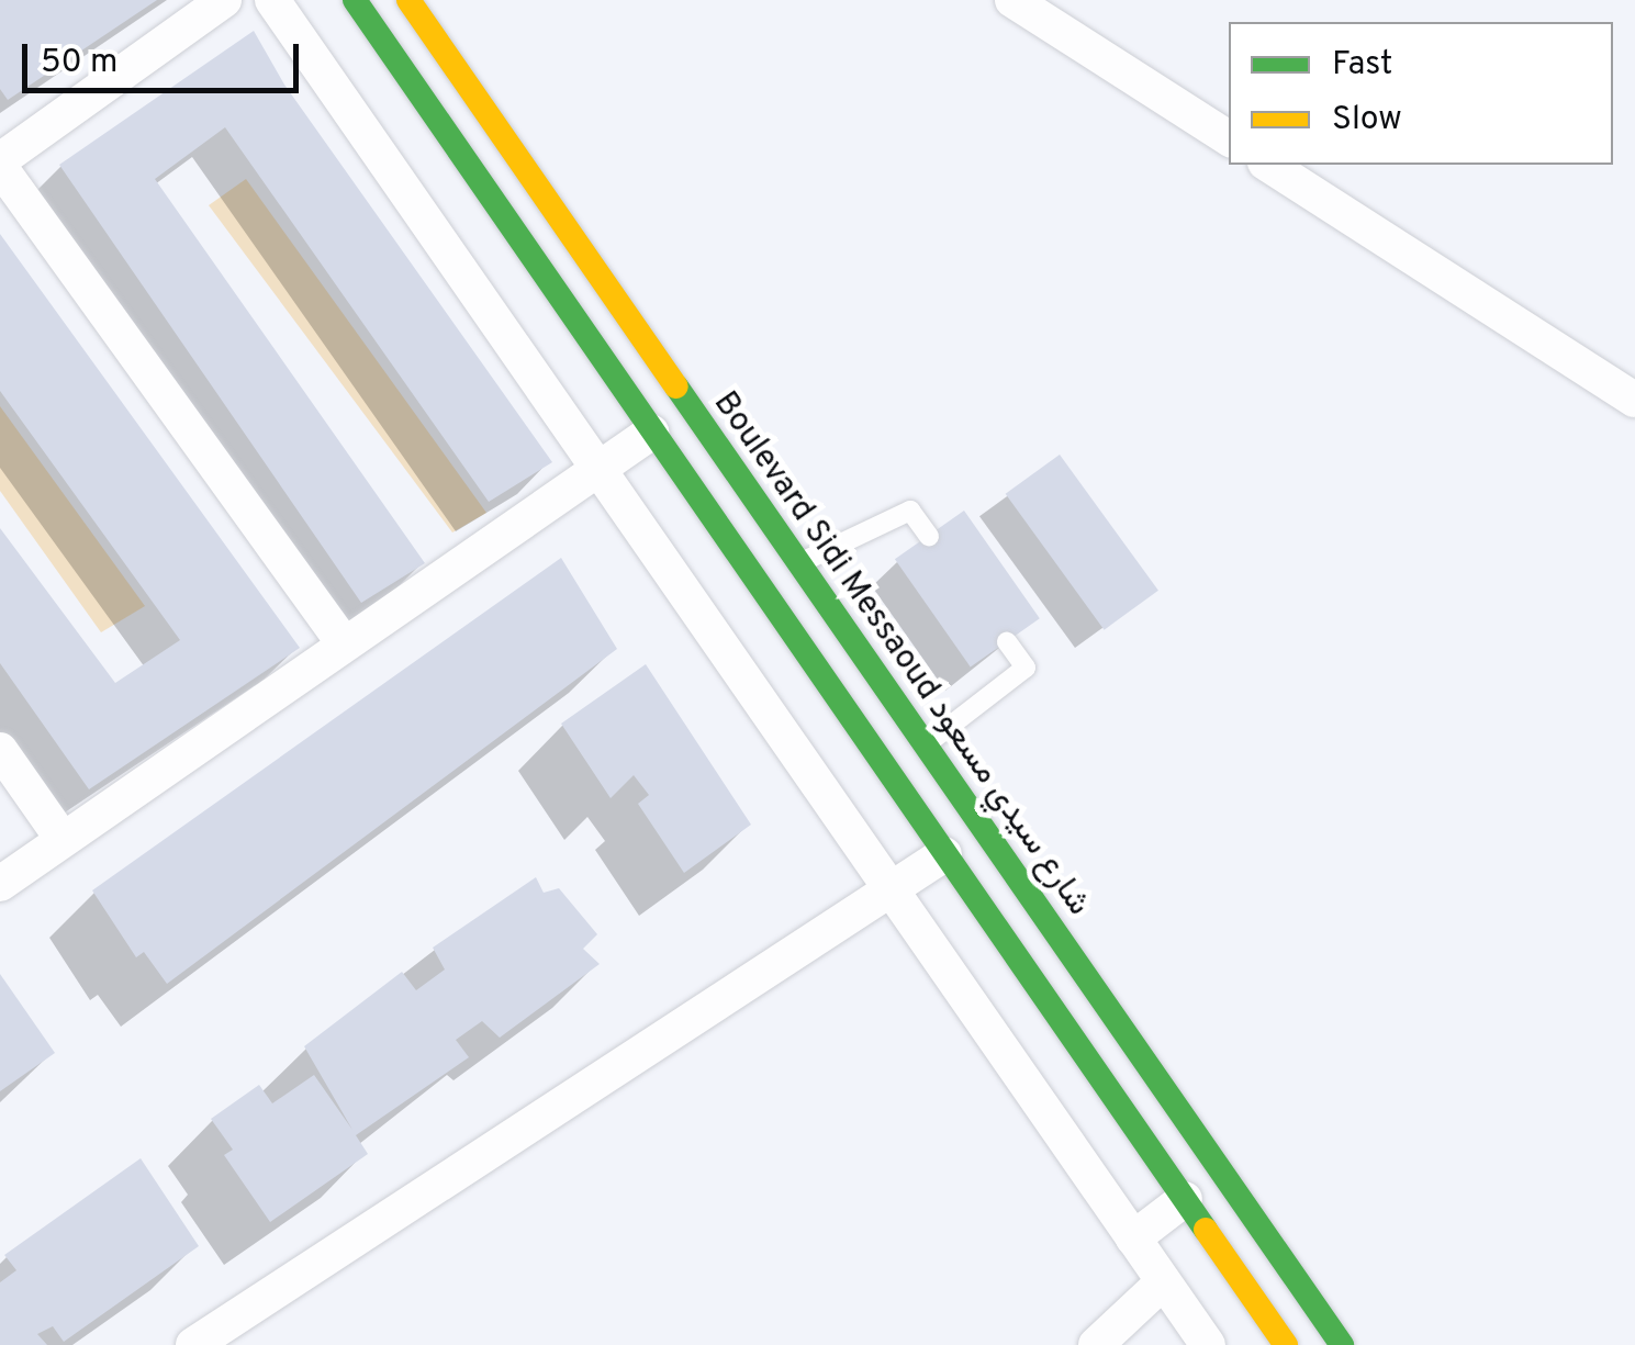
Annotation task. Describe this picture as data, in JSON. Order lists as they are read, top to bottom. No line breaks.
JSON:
{"streets":{"street":["Boulevard Sidi Messaoud شارع سيدي مسعود"]},"legend":["Fast","Slow"],"scale_bar":"50 m"}
